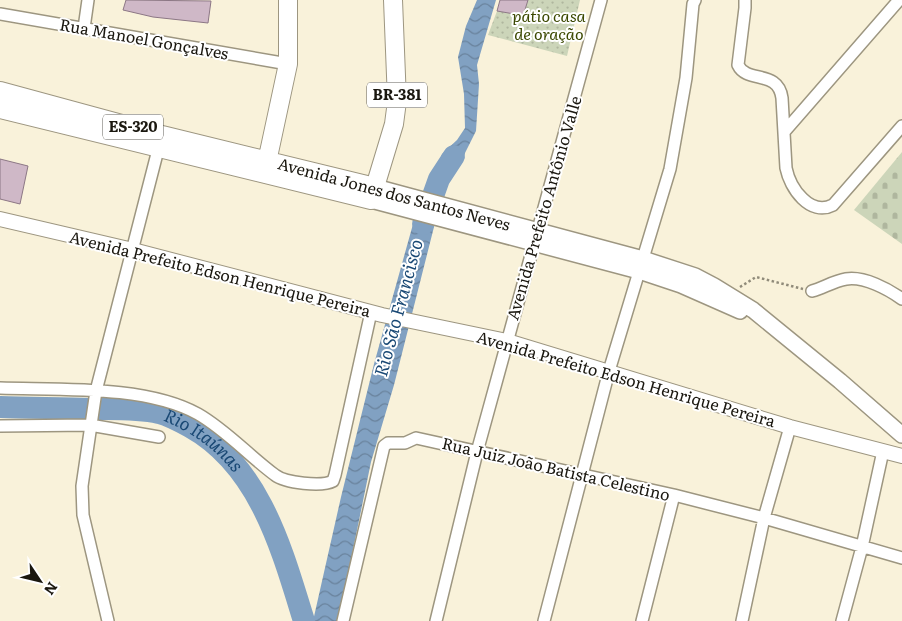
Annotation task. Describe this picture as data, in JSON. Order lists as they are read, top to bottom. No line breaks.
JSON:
{"streets":{"main road":["BR-381","ES-320","Avenida Jones dos Santos Neves"],"street":["Rua Manoel Gonçalves","Avenida Prefeito Antônio Valle","Avenida Prefeito Edson Henrique Pereira","Rua Juiz João Batista Celestino"]},"crossings":[["BR-381","Avenida Jones dos Santos Neves"],["Avenida Jones dos Santos Neves","Avenida Prefeito Antônio Valle"],["Avenida Prefeito Antônio Valle","Avenida Prefeito Edson Henrique Pereira"],["Avenida Prefeito Antônio Valle","Rua Juiz João Batista Celestino"]],"water":["Rio São Francisco","Rio Itaúnas"],"parks":["pátio casa de oração"],"north":"bottom right"}
